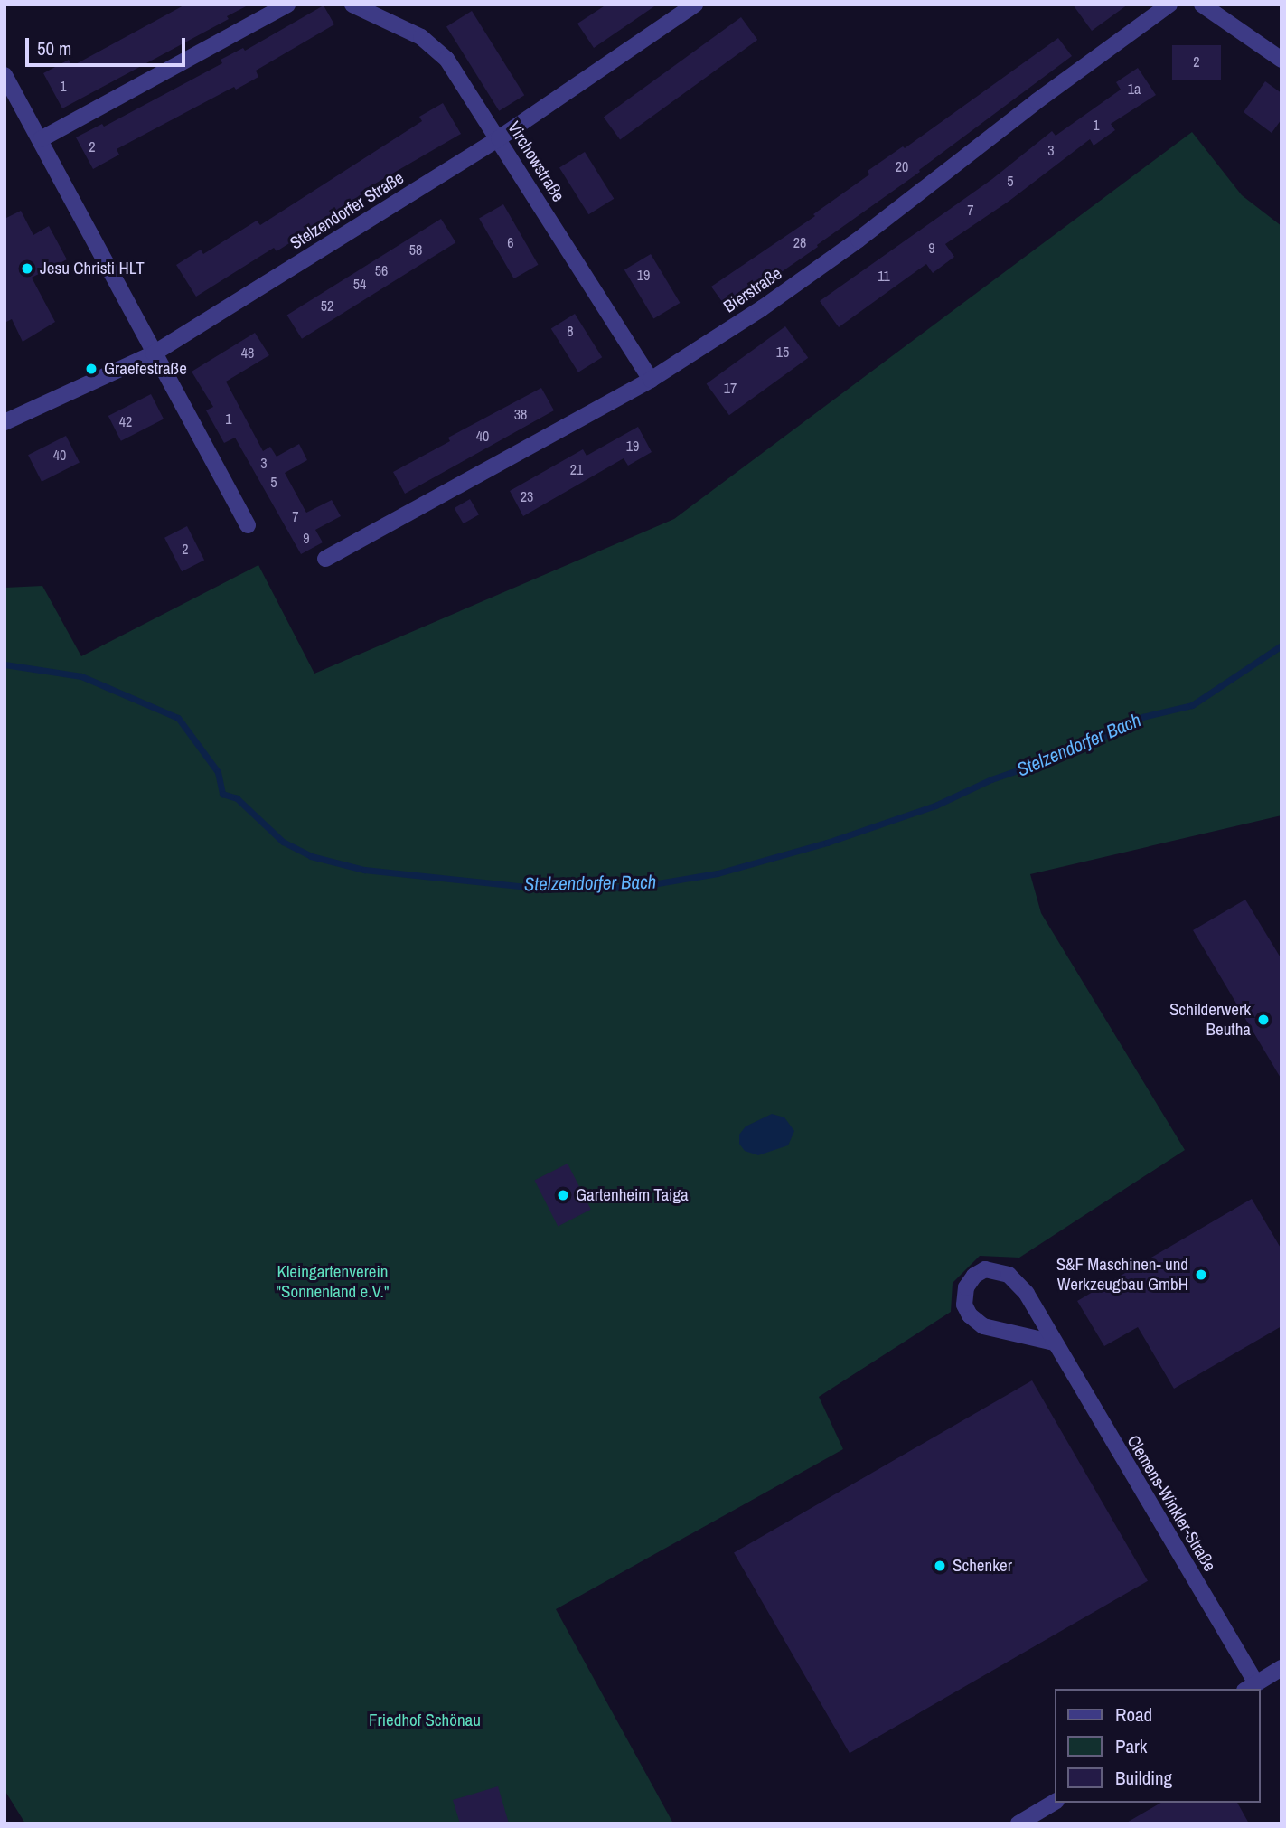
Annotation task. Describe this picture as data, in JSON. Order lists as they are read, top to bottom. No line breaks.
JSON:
{"streets":{"street":["Virchowstraße","Stelzendorfer Straße","Bierstraße","Clemens-Winkler-Straße"]},"crossings":[["Virchowstraße","Stelzendorfer Straße"],["Virchowstraße","Bierstraße"]],"water":["Stelzendorfer Bach"],"parks":["Kleingartenverein \"Sonnenland e.V.\"","Friedhof Schönau"],"places":["Jesu Christi HLT","Graefestraße","Schilderwerk Beutha","Gartenheim Taiga","S&F Maschinen- und Werkzeugbau GmbH","Schenker"],"house_numbers":["2","1","1a","1","2","3","20","5","7","6","28","9","58","56","19","11","54","52","8","15","48","17","38","1","42","40","19","40","3","21","5","23","7","9","2"],"legend":["Road","Park","Building"],"scale_bar":"50 m"}
